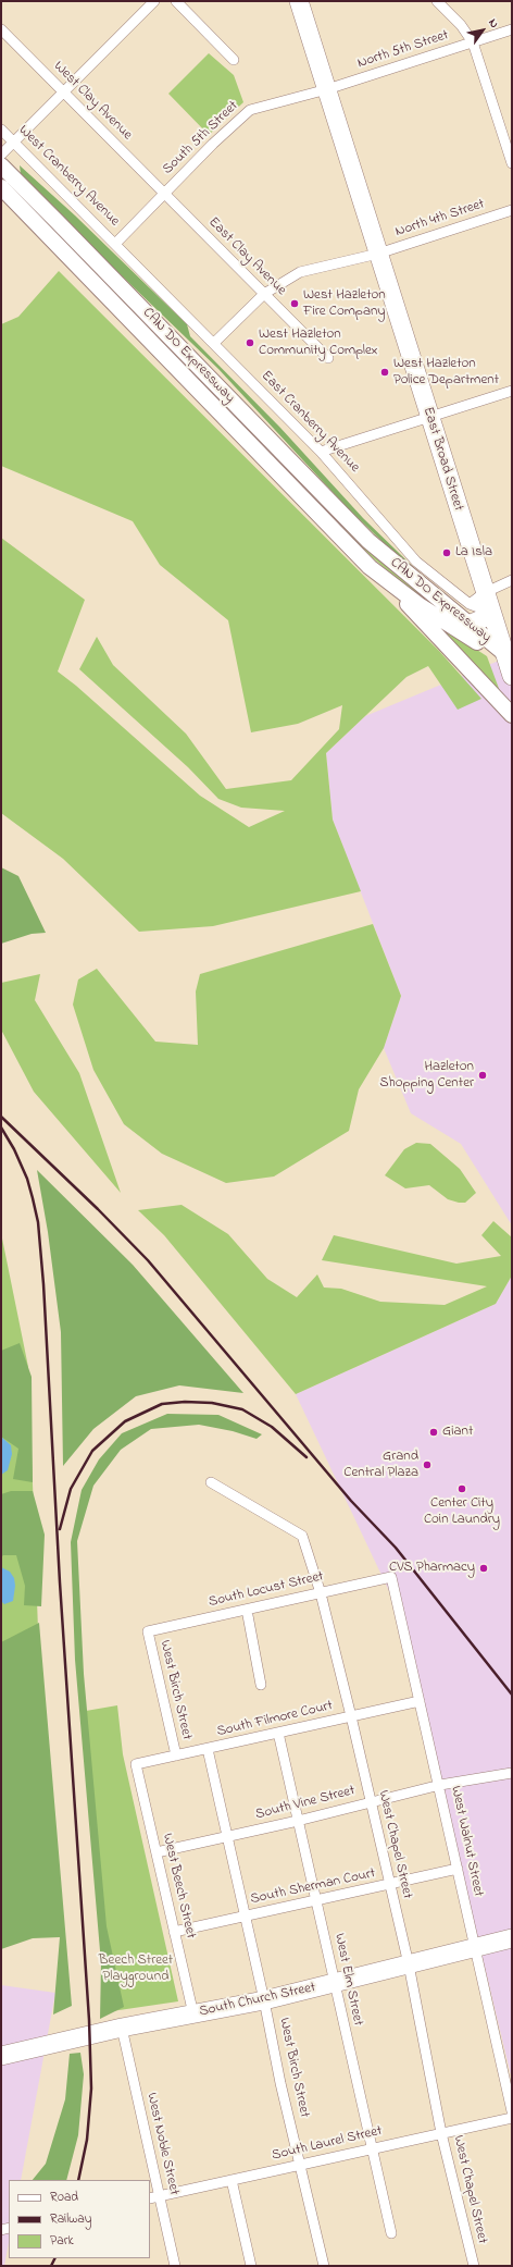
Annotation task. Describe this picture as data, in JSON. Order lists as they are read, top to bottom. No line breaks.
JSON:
{"streets":{"highway":["East Broad Street","South Church Street"],"main road":["CAN DO Expressway"],"street":["North 5th Street","West Clay Avenue","South 5th Street","West Cranberry Avenue","North 4th Street","East Clay Avenue","East Cranberry Avenue","South Locust Street","West Birch Street","South Filmore Court","South Vine Street","West Walnut Street","West Chapel Street","West Beech Street","South Sherman Court","West Elm Street","West Noble Street","South Laurel Street"]},"crossings":[["North 5th Street","South 5th Street"],["North 5th Street","East Broad Street"],["West Clay Avenue","South 5th Street"],["West Clay Avenue","East Clay Avenue"],["South 5th Street","West Cranberry Avenue"],["South 5th Street","East Clay Avenue"],["South 5th Street","East Cranberry Avenue"],["South 5th Street","East Broad Street"],["West Cranberry Avenue","East Cranberry Avenue"],["North 4th Street","East Clay Avenue"],["North 4th Street","East Cranberry Avenue"],["North 4th Street","East Broad Street"],["CAN DO Expressway","East Broad Street"],["East Cranberry Avenue","East Broad Street"],["South Locust Street","West Birch Street"],["South Locust Street","West Walnut Street"],["South Locust Street","West Chapel Street"],["West Birch Street","South Filmore Court"],["West Birch Street","South Vine Street"],["West Birch Street","South Sherman Court"],["West Birch Street","South Church Street"],["West Birch Street","South Laurel Street"],["South Filmore Court","West Walnut Street"],["South Filmore Court","West Chapel Street"],["South Filmore Court","West Beech Street"],["South Filmore Court","West Elm Street"],["South Vine Street","West Walnut Street"],["South Vine Street","West Chapel Street"],["South Vine Street","West Beech Street"],["South Vine Street","West Elm Street"],["West Walnut Street","South Sherman Court"],["West Walnut Street","South Church Street"],["West Chapel Street","South Sherman Court"],["West Chapel Street","South Church Street"],["West Chapel Street","South Laurel Street"],["West Beech Street","South Sherman Court"],["West Beech Street","South Church Street"],["South Sherman Court","West Elm Street"],["West Elm Street","South Church Street"],["West Elm Street","South Laurel Street"],["South Church Street","West Noble Street"],["West Noble Street","South Laurel Street"]],"parks":["Beech Street Playground"],"places":["West Hazleton Fire Company","West Hazleton Community Complex","West Hazleton Police Department","La Isla","Hazleton Shopping Center","Giant","Grand Central Plaza","Center City Coin Laundry","CVS Pharmacy"],"legend":["Road","Railway","Park"],"north":"top right"}
